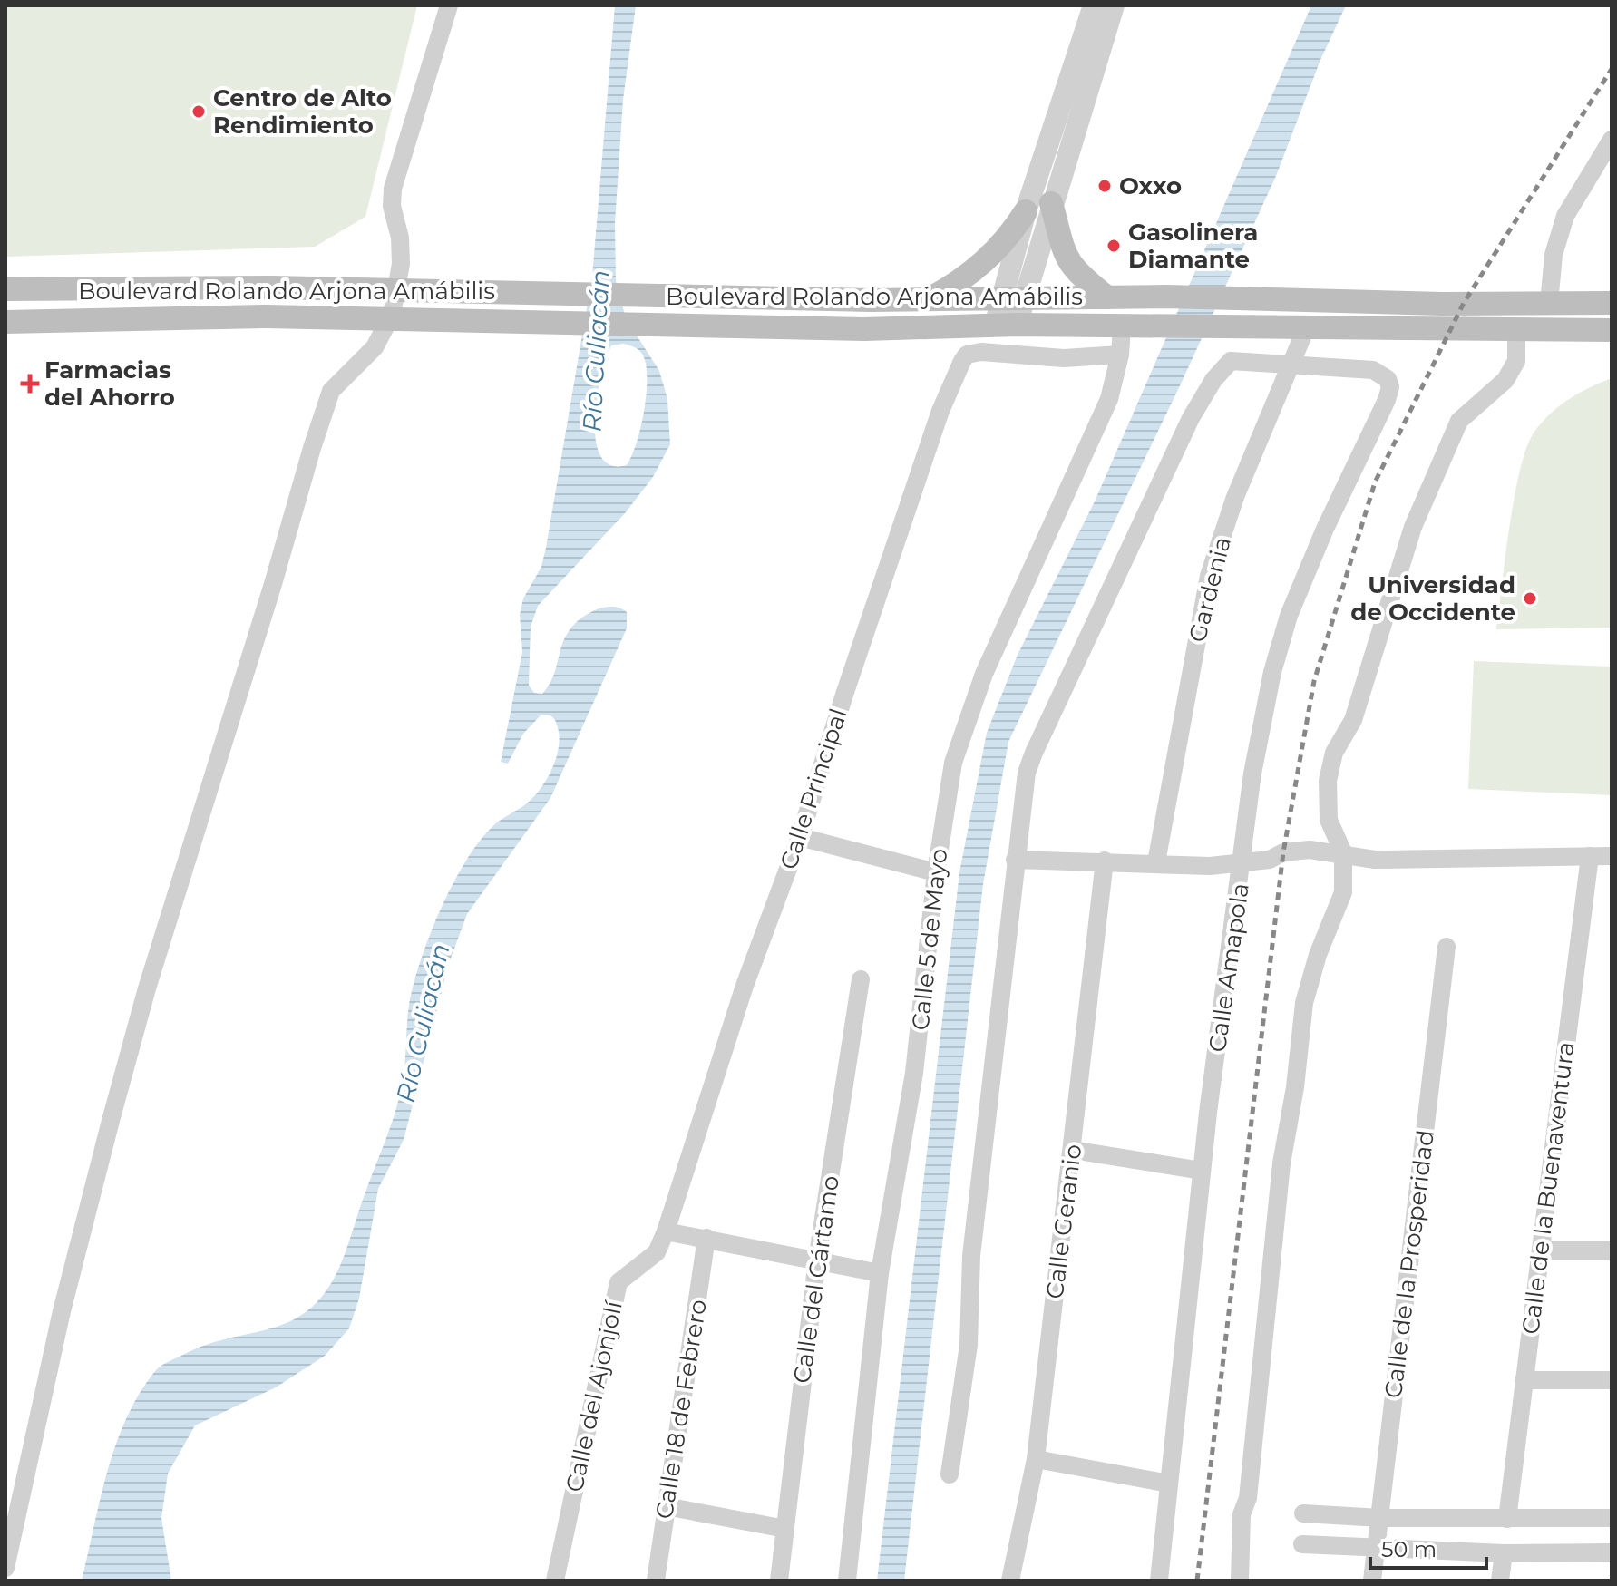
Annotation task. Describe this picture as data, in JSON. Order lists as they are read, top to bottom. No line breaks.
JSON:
{"streets":{"main road":["Boulevard Rolando Arjona Amábilis"],"street":["Gardenia","Calle Principal","Calle 5 de Mayo","Calle Amapola","Calle de la Buenaventura","Calle Geranio","Calle de la Prosperidad","Calle del Cártamo","Calle del Ajonjolí","Calle 18 de Febrero"]},"crossings":[["Boulevard Rolando Arjona Amábilis","Gardenia"],["Boulevard Rolando Arjona Amábilis","Calle 5 de Mayo"],["Gardenia","Calle Amapola"],["Calle Principal","Calle 5 de Mayo"],["Calle Principal","Calle del Ajonjolí"]],"water":["Río Culiacán"],"places":{"other":["Centro de Alto Rendimiento","Oxxo","Gasolinera Diamante","Universidad de Occidente"],"health":["Farmacias del Ahorro"]},"scale_bar":"50 m"}
